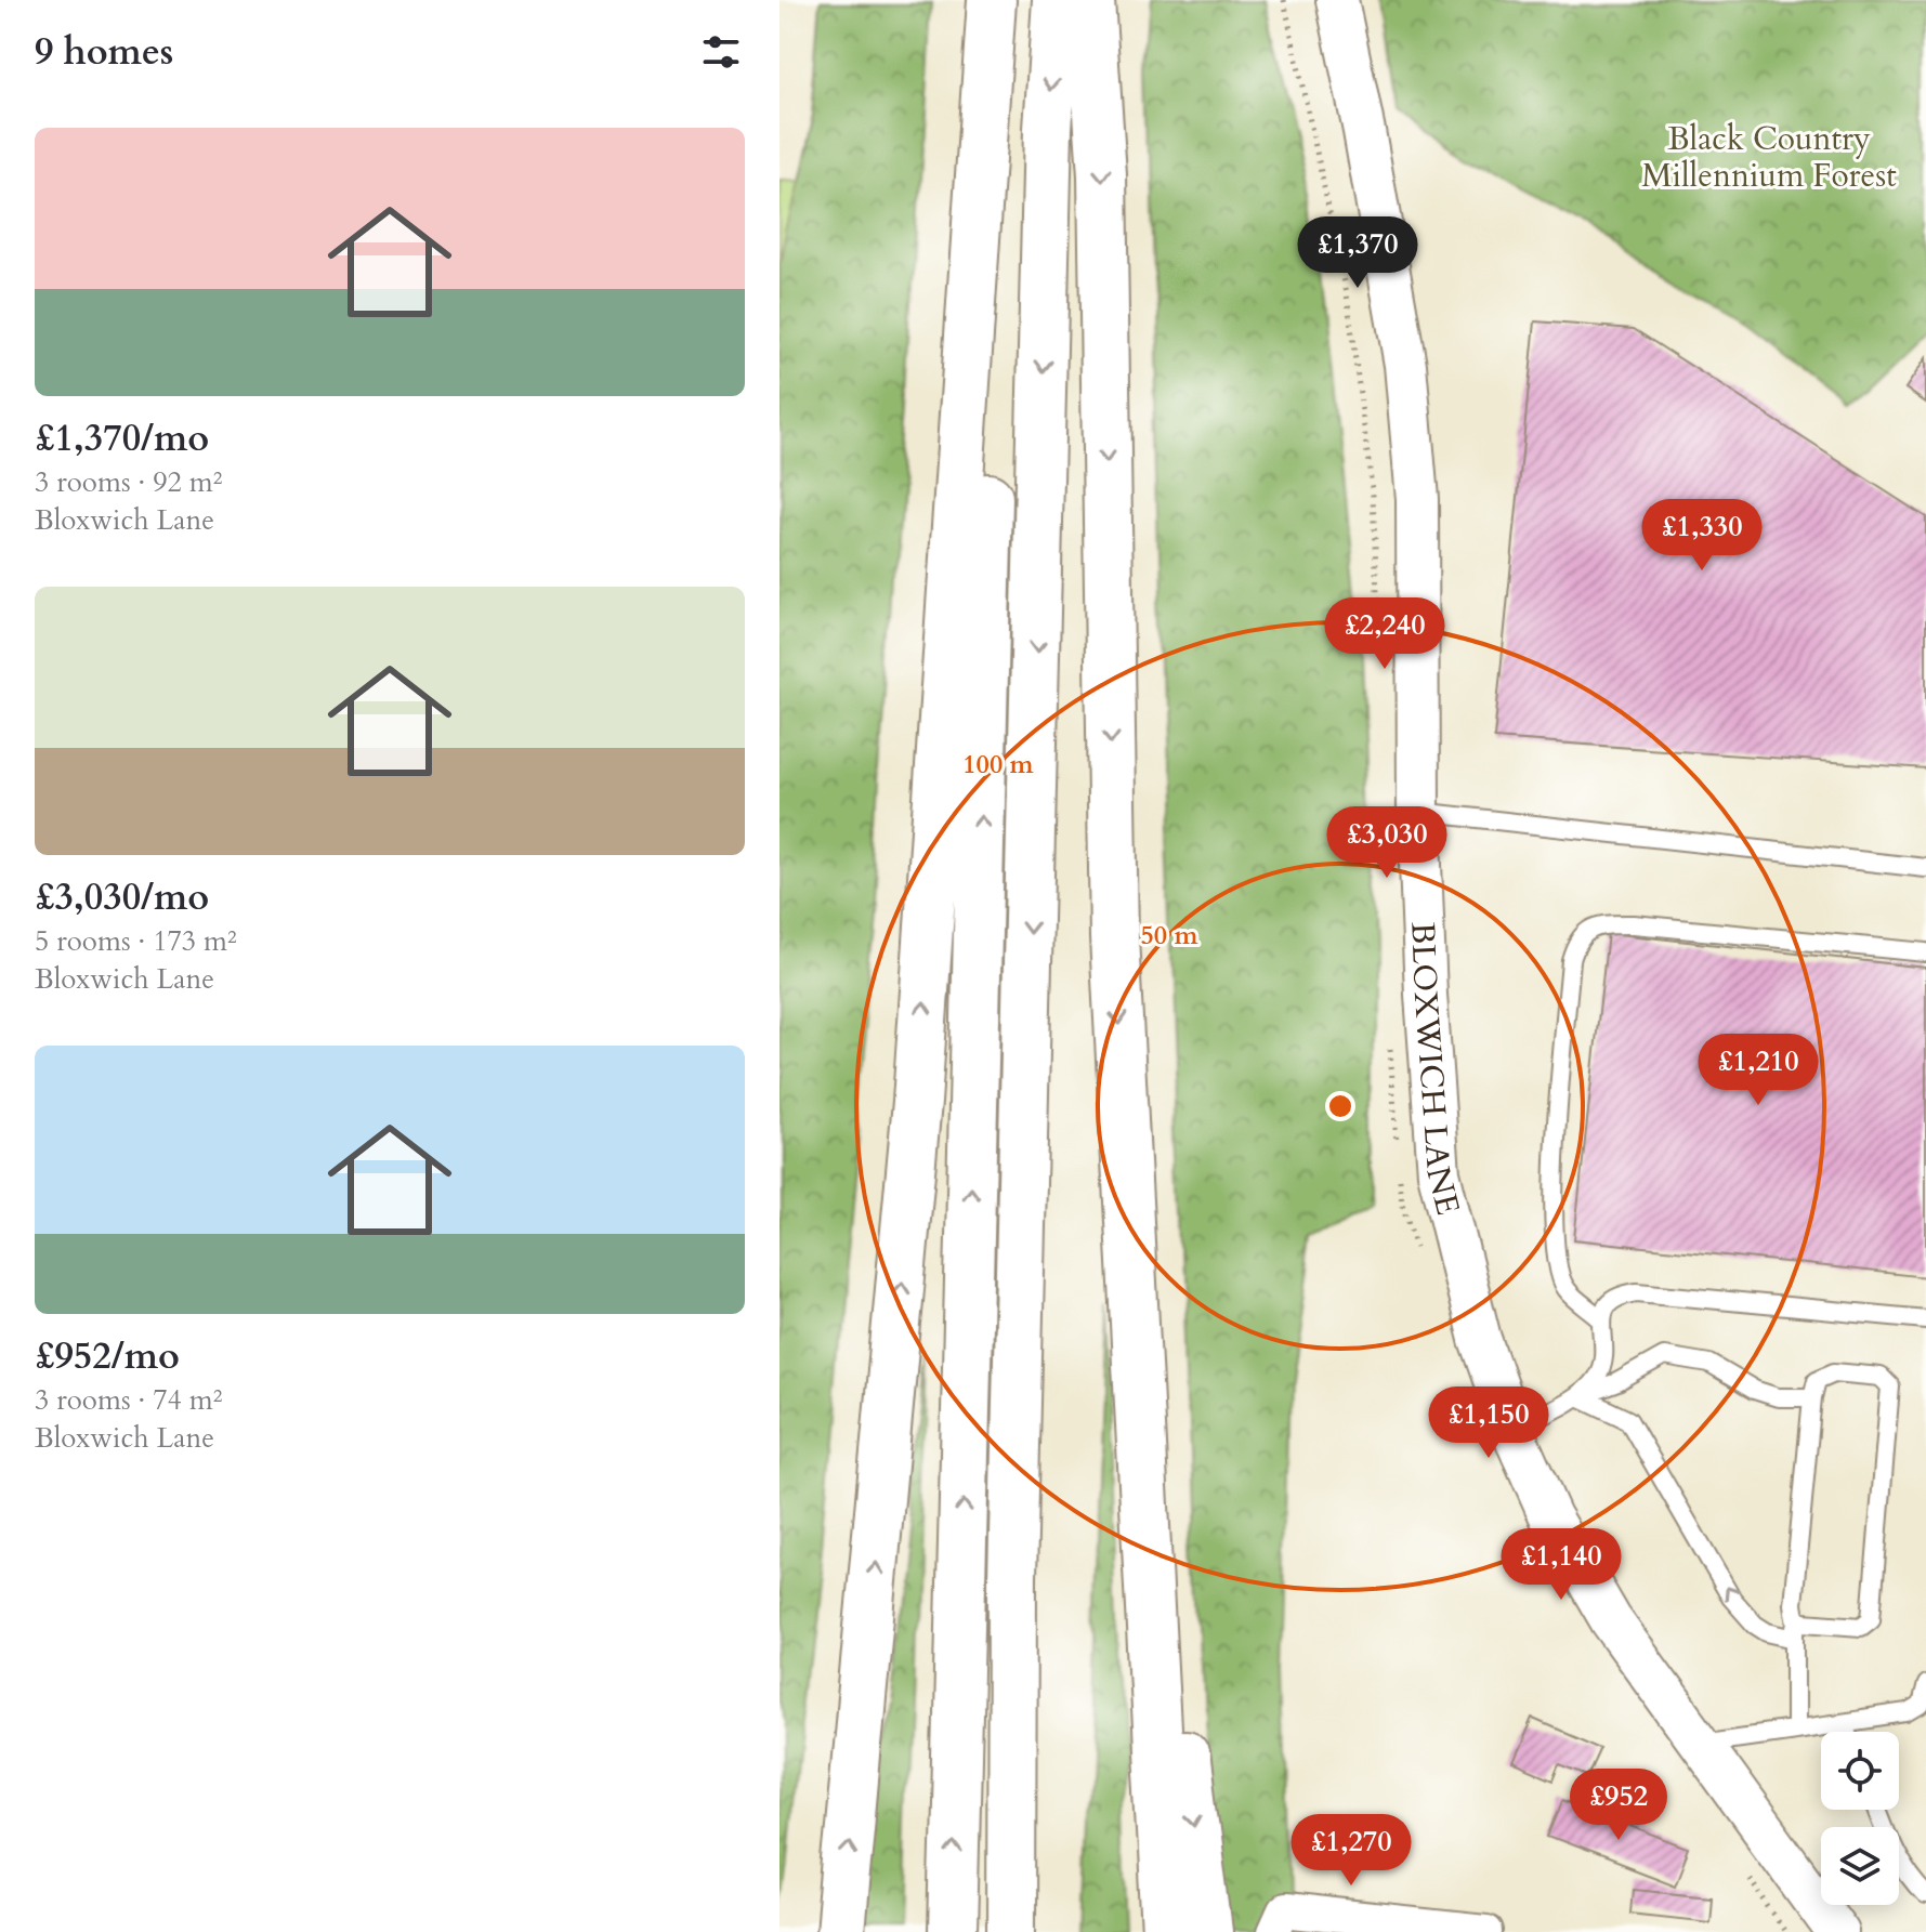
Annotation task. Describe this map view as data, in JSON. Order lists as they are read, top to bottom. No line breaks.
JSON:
{"streets":{"street":["BLOXWICH LANE"]},"parks":["Black Country Millennium Forest"],"page":{"heading":"9 homes","list":[{"name":"£1,370/mo","note":"3 rooms · 92 m² · Bloxwich Lane"},{"name":"£3,030/mo","note":"5 rooms · 173 m² · Bloxwich Lane"},{"name":"£952/mo","note":"3 rooms · 74 m² · Bloxwich Lane"}],"price":["£1,370","£1,330","£2,240","£3,030","£1,210","£1,150","£1,140","£952","£1,270"]},"rings":["100 m","50 m"]}
